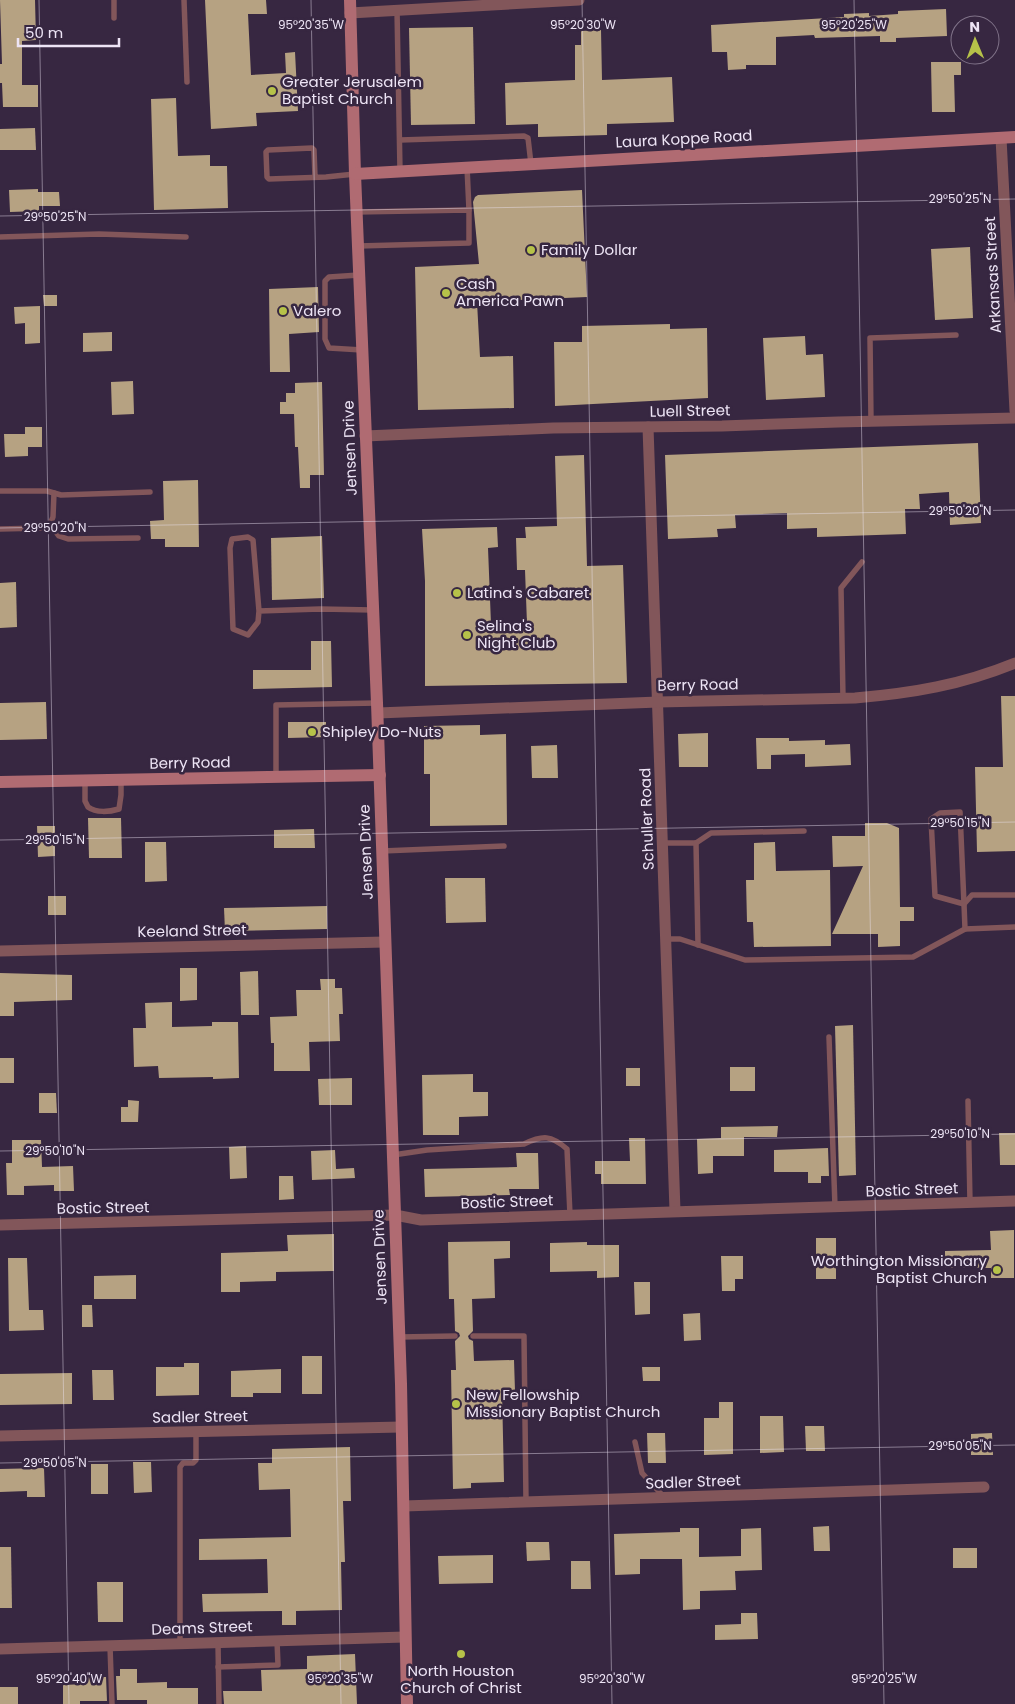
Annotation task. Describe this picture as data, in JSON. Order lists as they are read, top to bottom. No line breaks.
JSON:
{"streets":{"main road":["Laura Koppe Road","Jensen Drive","Berry Road"],"street":["Arkansas Street","Luell Street","Schuller Road","Keeland Street","Bostic Street","Sadler Street","Deams Street"]},"crossings":[["Laura Koppe Road","Arkansas Street"],["Laura Koppe Road","Jensen Drive"],["Luell Street","Jensen Drive"],["Luell Street","Schuller Road"],["Jensen Drive","Berry Road"],["Jensen Drive","Keeland Street"],["Jensen Drive","Bostic Street"],["Jensen Drive","Sadler Street"],["Jensen Drive","Deams Street"],["Berry Road","Schuller Road"],["Schuller Road","Bostic Street"]],"places":["Greater Jerusalem Baptist Church","Family Dollar","Cash America Pawn","Valero","Latina's Cabaret","Selina's Night Club","Shipley Do-Nuts","Worthington Missionary Baptist Church","New Fellowship Missionary Baptist Church","North Houston Church of Christ"],"scale_bar":"50 m","north":"top","coordinates":["95°20'35\"W","95°20'30\"W","95°20'25\"W","29°50'25\"N","29°50'20\"N","29°50'15\"N","29°50'10\"N","29°50'05\"N","95°20'40\"W"]}
